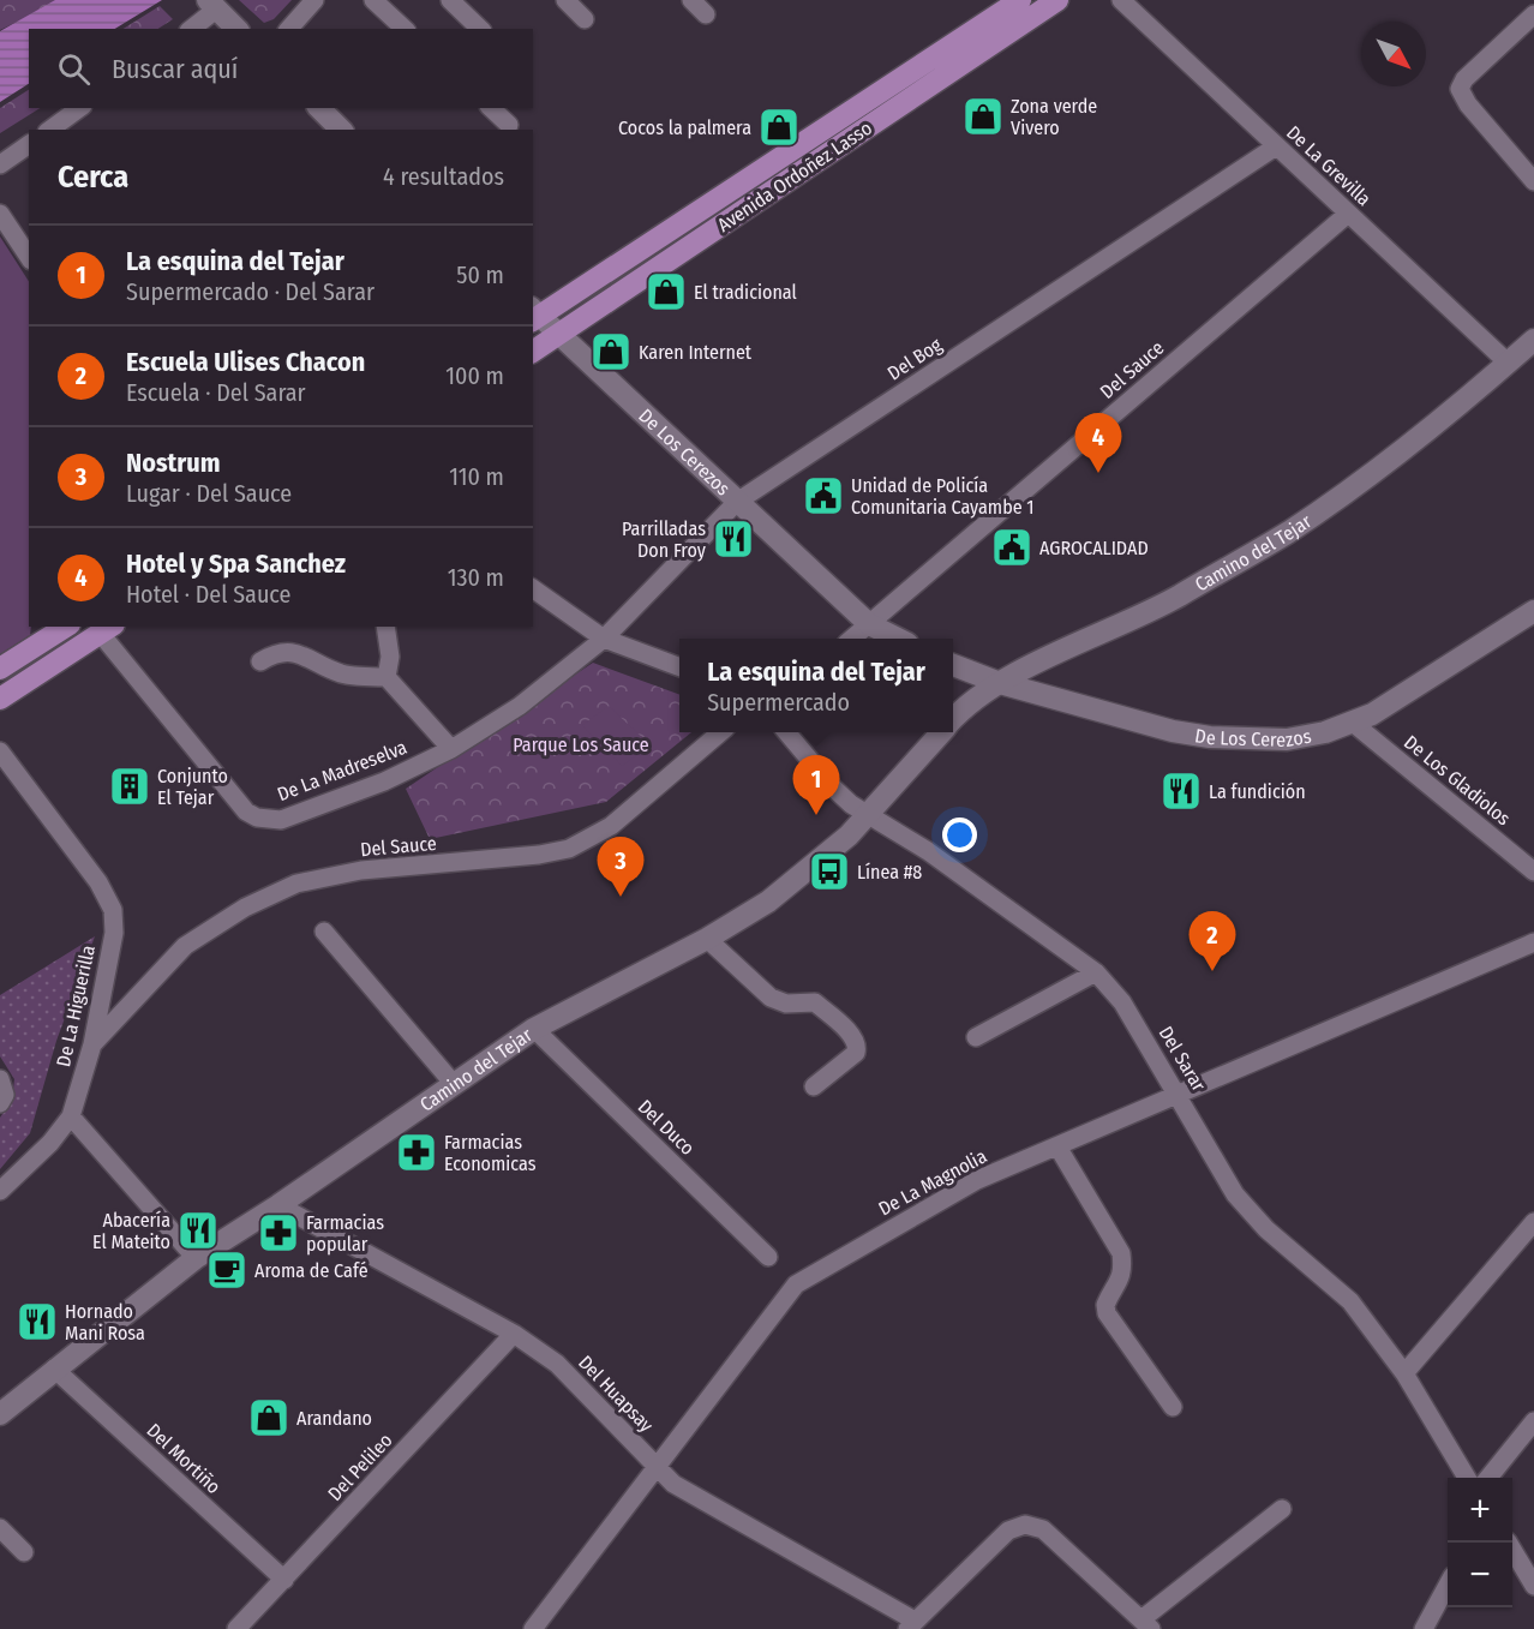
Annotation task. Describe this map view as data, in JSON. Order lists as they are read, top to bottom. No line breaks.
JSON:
{"streets":{"main road":["Avenida Ordoñez Lasso"],"street":["De La Grevilla","Del Bog","Del Sauce","De Los Cerezos","Camino del Tejar","De La Madreselva","De Los Gladiolos","De La Higuerilla","Del Sarar","Del Duco","De La Magnolia","Del Huapsay","Del Mortiño","Del Pelileo"]},"crossings":[["De La Grevilla","Del Bog"],["De La Grevilla","Del Sauce"],["De La Grevilla","Camino del Tejar"],["Avenida Ordoñez Lasso","De Los Cerezos"],["Del Bog","De Los Cerezos"],["Del Bog","De La Madreselva"],["Del Sauce","De Los Cerezos"],["Del Sauce","De La Higuerilla"],["De Los Cerezos","Camino del Tejar"],["De Los Cerezos","De Los Gladiolos"],["Camino del Tejar","Del Sarar"],["Camino del Tejar","Del Duco"],["Camino del Tejar","Del Huapsay"],["Camino del Tejar","Del Mortiño"],["Del Sarar","De La Magnolia"],["De La Magnolia","Del Huapsay"],["Del Huapsay","Del Pelileo"],["Del Mortiño","Del Pelileo"]],"parks":["Parque Los Sauce"],"places":{"shop":["Zona verde Vivero","Cocos la palmera","El tradicional","Karen Internet","Arandano"],"public building":["Unidad de Policía Comunitaria Cayambe 1","AGROCALIDAD"],"restaurant":["Parrilladas Don Froy","La fundición","Abacería El Mateito","Hornado Mani Rosa"],"building":["Conjunto El Tejar"],"bus stop":["Línea #8"],"pharmacy":["Farmacias Economicas","Farmacias popular"],"cafe":["Aroma de Café"]},"north":"bottom right","page":{"search":"Buscar aquí","heading":["Cerca","4 resultados"],"list":[{"mark":"1","name":"La esquina del Tejar","note":"Supermercado · Del Sarar","value":"50 m"},{"mark":"2","name":"Escuela Ulises Chacon","note":"Escuela · Del Sarar","value":"100 m"},{"mark":"3","name":"Nostrum","note":"Lugar · Del Sauce","value":"110 m"},{"mark":"4","name":"Hotel y Spa Sanchez","note":"Hotel · Del Sauce","value":"130 m"}],"pins":["4","1","3","2"],"popup":["La esquina del Tejar","Supermercado"],"map_buttons":["+","−"]}}
